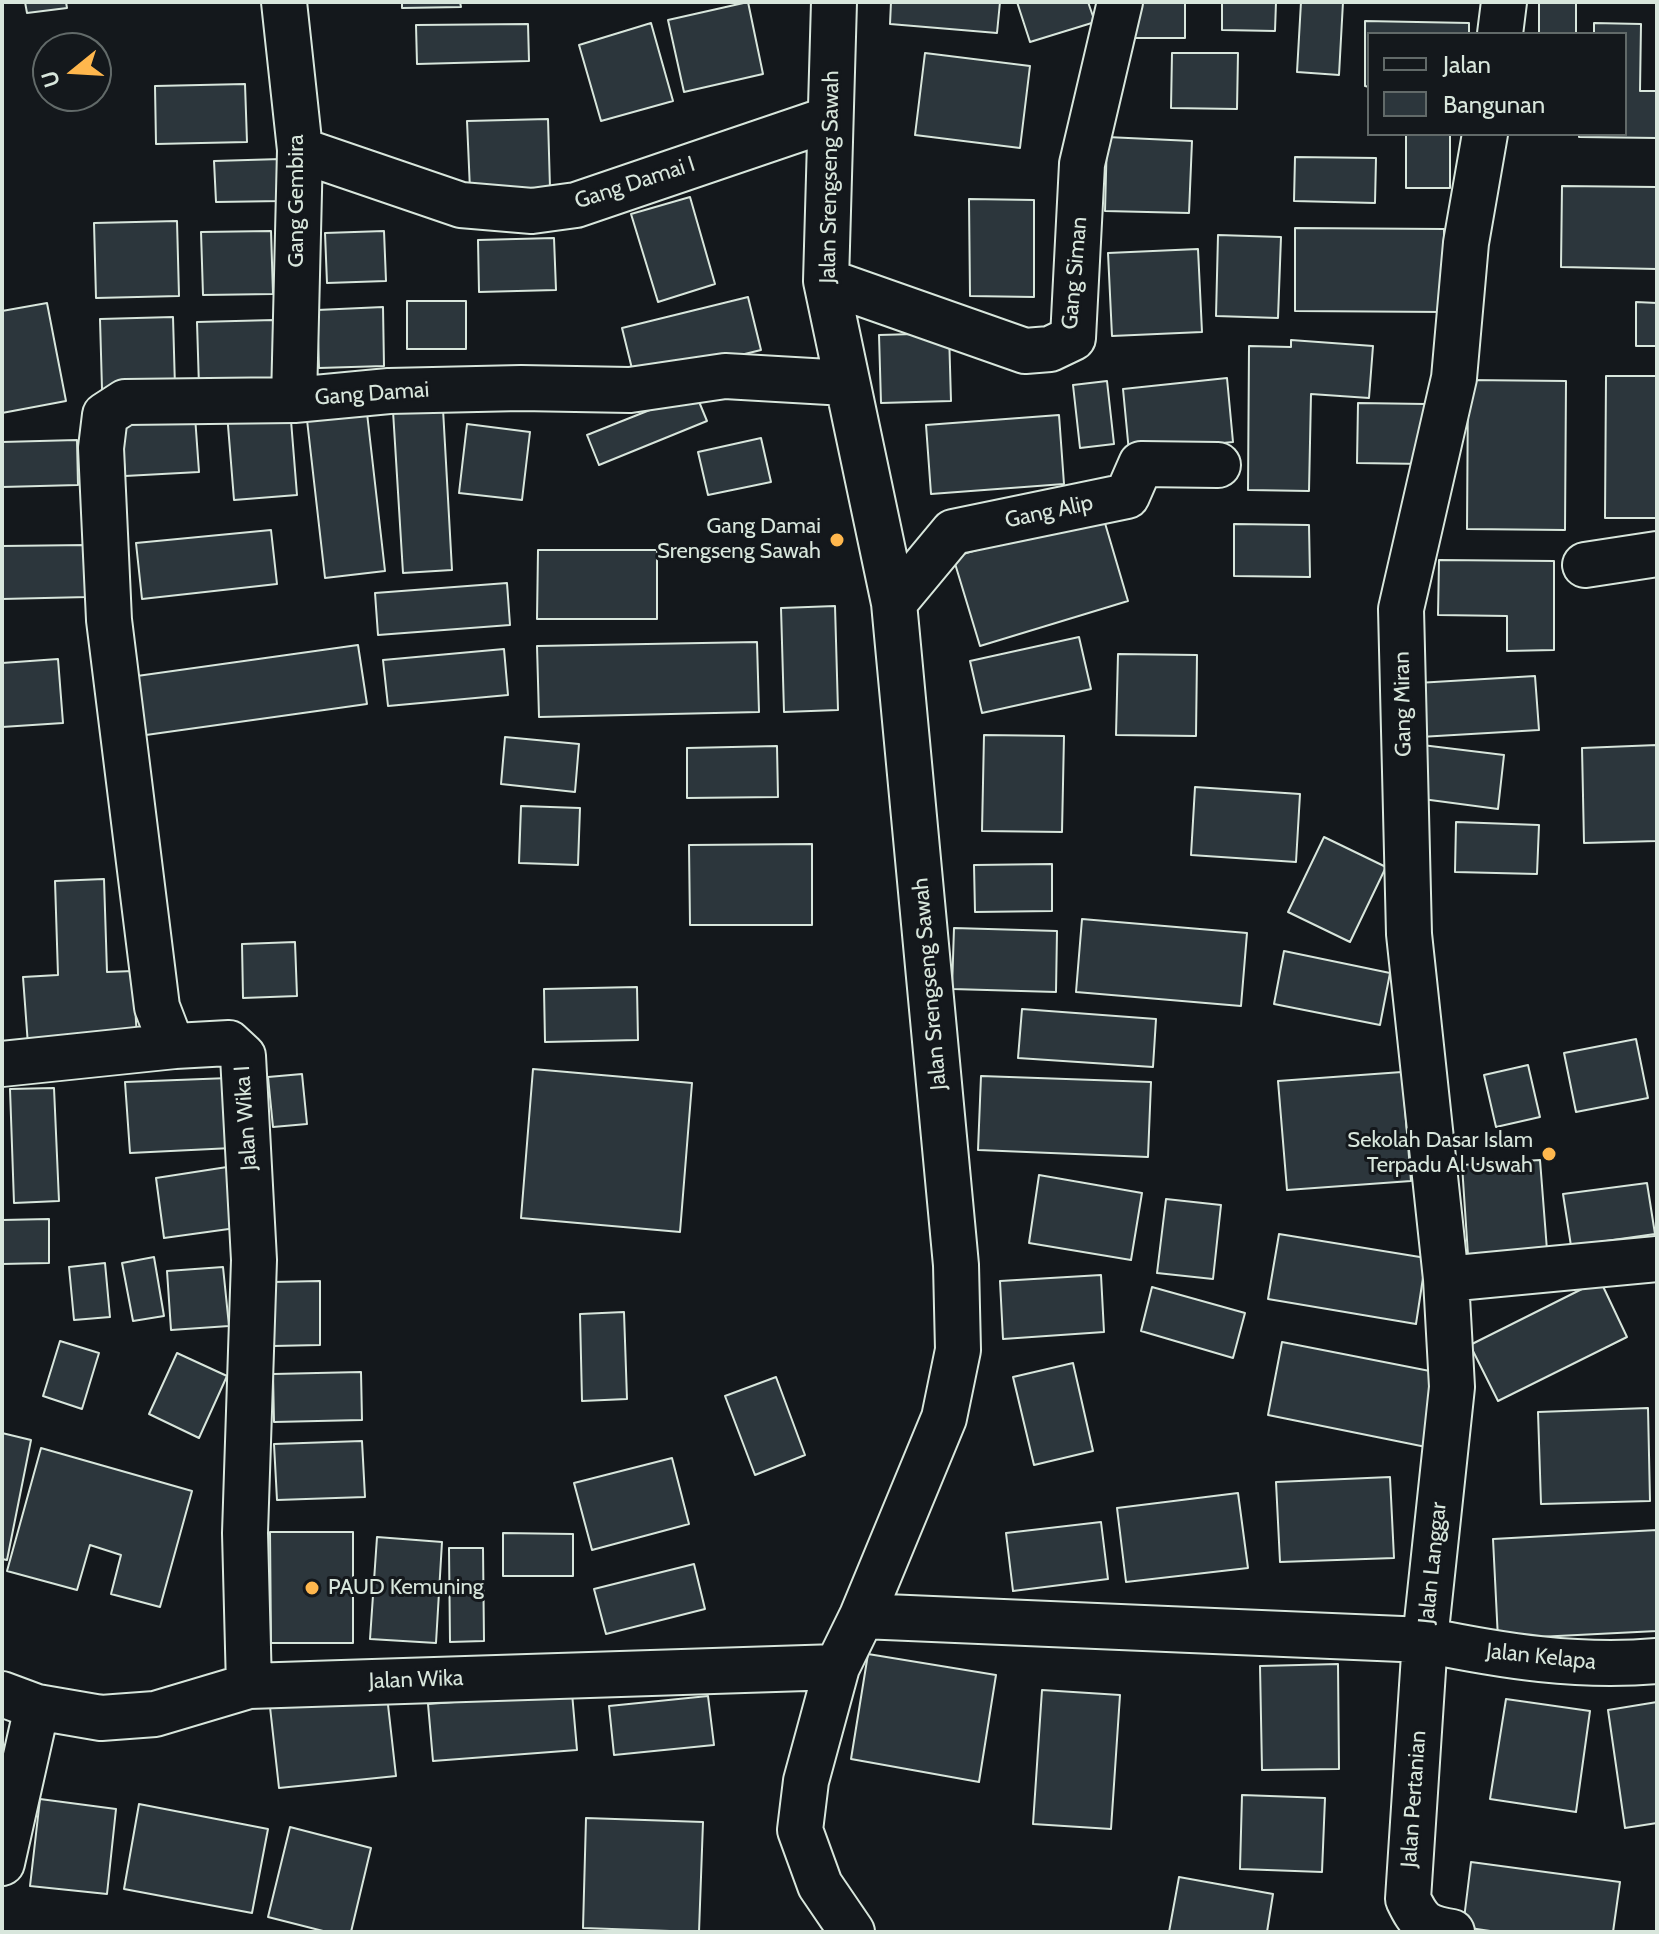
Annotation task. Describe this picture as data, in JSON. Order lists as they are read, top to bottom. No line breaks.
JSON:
{"streets":{"street":["Jalan Srengseng Sawah","Gang Damai I","Gang Gembira","Gang Siman","Gang Damai","Gang Alip","Gang Miran","Jalan Wika I","Jalan Langgar","Jalan Kelapa","Jalan Wika","Jalan Pertanian"]},"crossings":[["Jalan Srengseng Sawah","Gang Damai I"],["Jalan Srengseng Sawah","Gang Siman"],["Jalan Srengseng Sawah","Gang Damai"],["Jalan Srengseng Sawah","Gang Alip"],["Jalan Srengseng Sawah","Jalan Langgar"],["Jalan Srengseng Sawah","Jalan Wika"],["Gang Damai I","Gang Gembira"],["Gang Gembira","Gang Damai"],["Gang Damai","Jalan Wika I"],["Gang Miran","Jalan Langgar"],["Jalan Wika I","Jalan Wika"],["Jalan Langgar","Jalan Kelapa"],["Jalan Langgar","Jalan Pertanian"],["Jalan Kelapa","Jalan Pertanian"]],"places":["Gang Damai Srengseng Sawah","Sekolah Dasar Islam Terpadu Al Uswah","PAUD Kemuning"],"legend":["Jalan","Bangunan"],"north":"left"}
